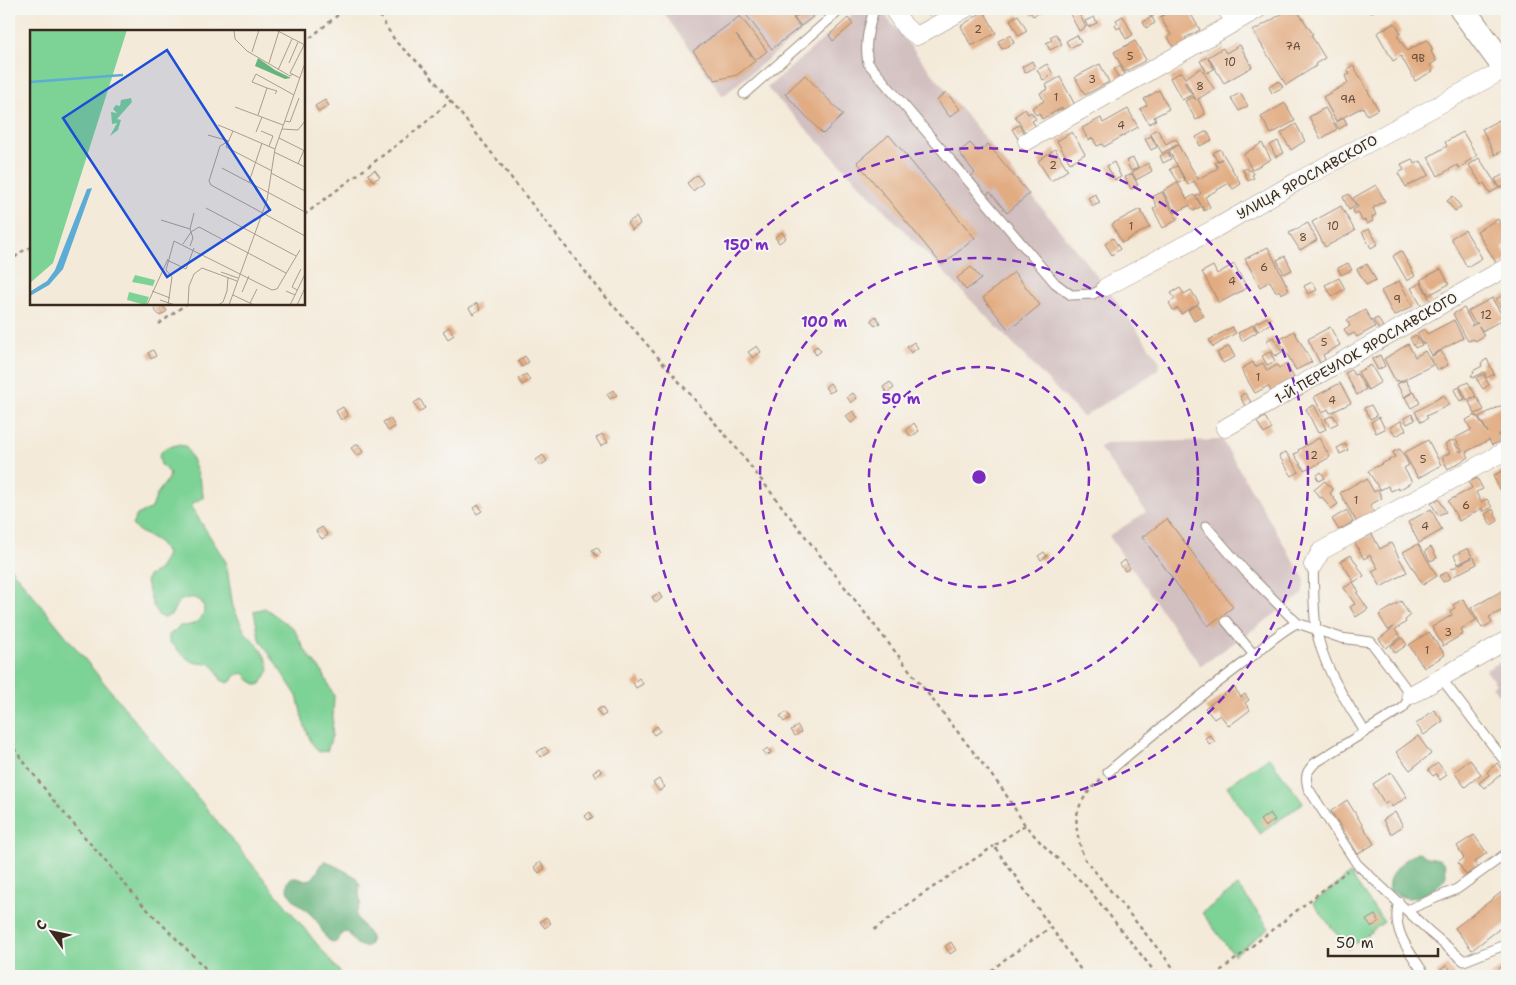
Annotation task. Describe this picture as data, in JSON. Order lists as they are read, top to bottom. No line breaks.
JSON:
{"streets":{"street":["УЛИЦА ЯРОСЛАВСКОГО","1-Й ПЕРЕУЛОК ЯРОСЛАВСКОГО"]},"house_numbers":["2","7А","5","9В","10","3","8","1","9А","4","2","1","10","8","6","4","9","12","5","1","4","2","5","1","6","4","3","1"],"scale_bar":"50 m","north":"top left","rings":["150 m","100 m","50 m"]}
